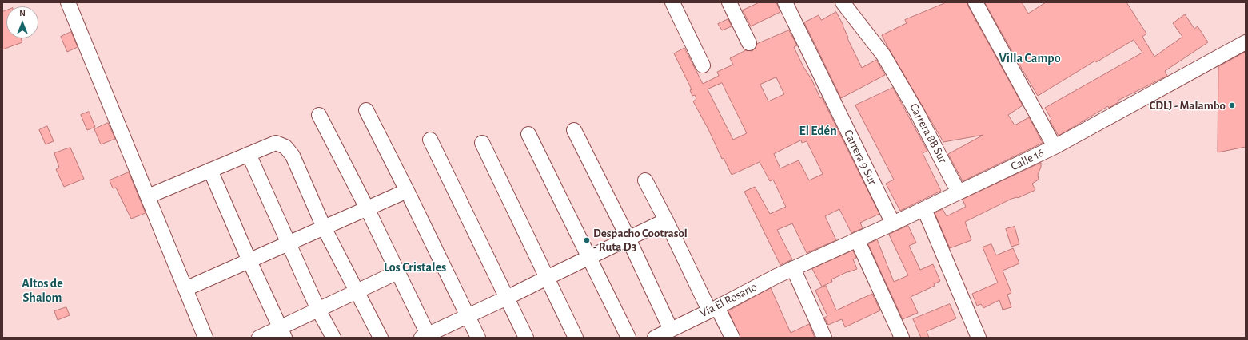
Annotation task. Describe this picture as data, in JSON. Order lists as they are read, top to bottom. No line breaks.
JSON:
{"streets":{"street":["Carrera 8B Sur","Carrera 9 Sur","Calle 16","Vía El Rosario"]},"crossings":[["Carrera 8B Sur","Calle 16"],["Carrera 9 Sur","Calle 16"],["Calle 16","Vía El Rosario"]],"districts":["Villa Campo","El Edén","Los Cristales","Altos de Shalom"],"places":["CDLJ - Malambo","Despacho Cootrasol - Ruta D3"],"north":"top"}
